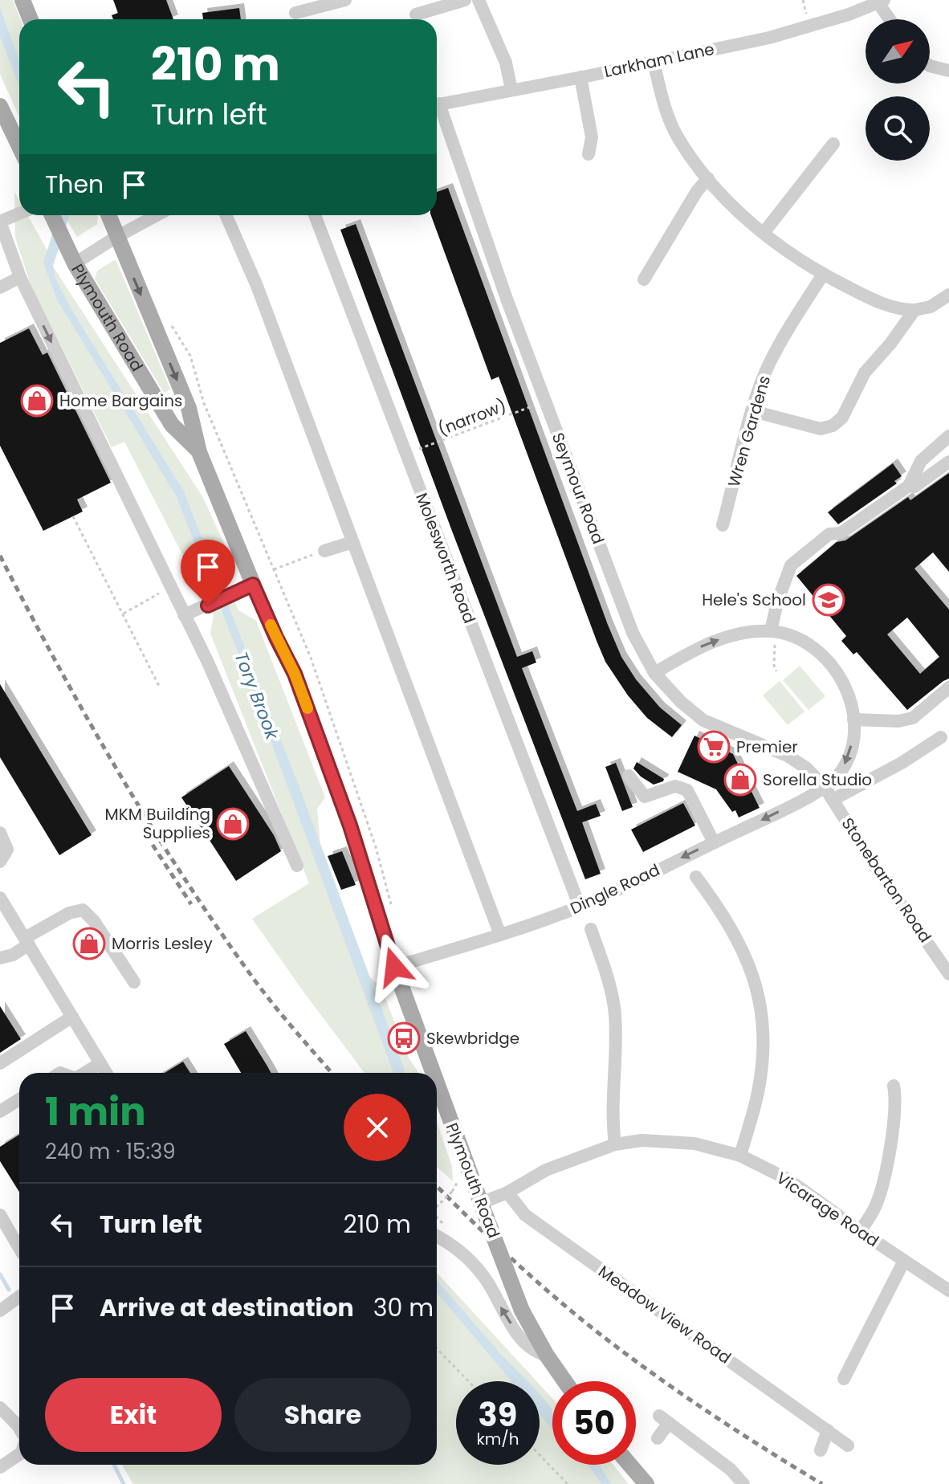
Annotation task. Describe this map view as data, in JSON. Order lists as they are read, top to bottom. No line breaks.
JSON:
{"streets":{"main road":["Plymouth Road"],"street":["Larkham Lane","Wren Gardens","Seymour Road","Molesworth Road","Stonebarton Road","Dingle Road","Vicarage Road","Meadow View Road"],"path":["(narrow)"]},"crossings":[["Plymouth Road","Dingle Road"],["Plymouth Road","Vicarage Road"],["(narrow)","Seymour Road"],["(narrow)","Molesworth Road"],["Seymour Road","Stonebarton Road"],["Seymour Road","Dingle Road"],["Molesworth Road","Dingle Road"],["Stonebarton Road","Dingle Road"],["Vicarage Road","Meadow View Road"]],"one_way":["Dingle Road"],"water":["Tory Brook"],"places":{"shop":["Home Bargains","Sorella Studio","MKM Building Supplies","Morris Lesley"],"school or university":["Hele's School"],"supermarket":["Premier"],"bus stop":["Skewbridge"]},"north":"top right","page":{"turn":["210 m","Turn left"],"then":"Then","heading":["1 min","240 m · 15:39"],"list":[{"name":"Turn left","value":"210 m"},{"name":"Arrive at destination","value":"30 m"}],"buttons":["Exit","Share"],"speed":"39 km/h","limit":"50"}}
